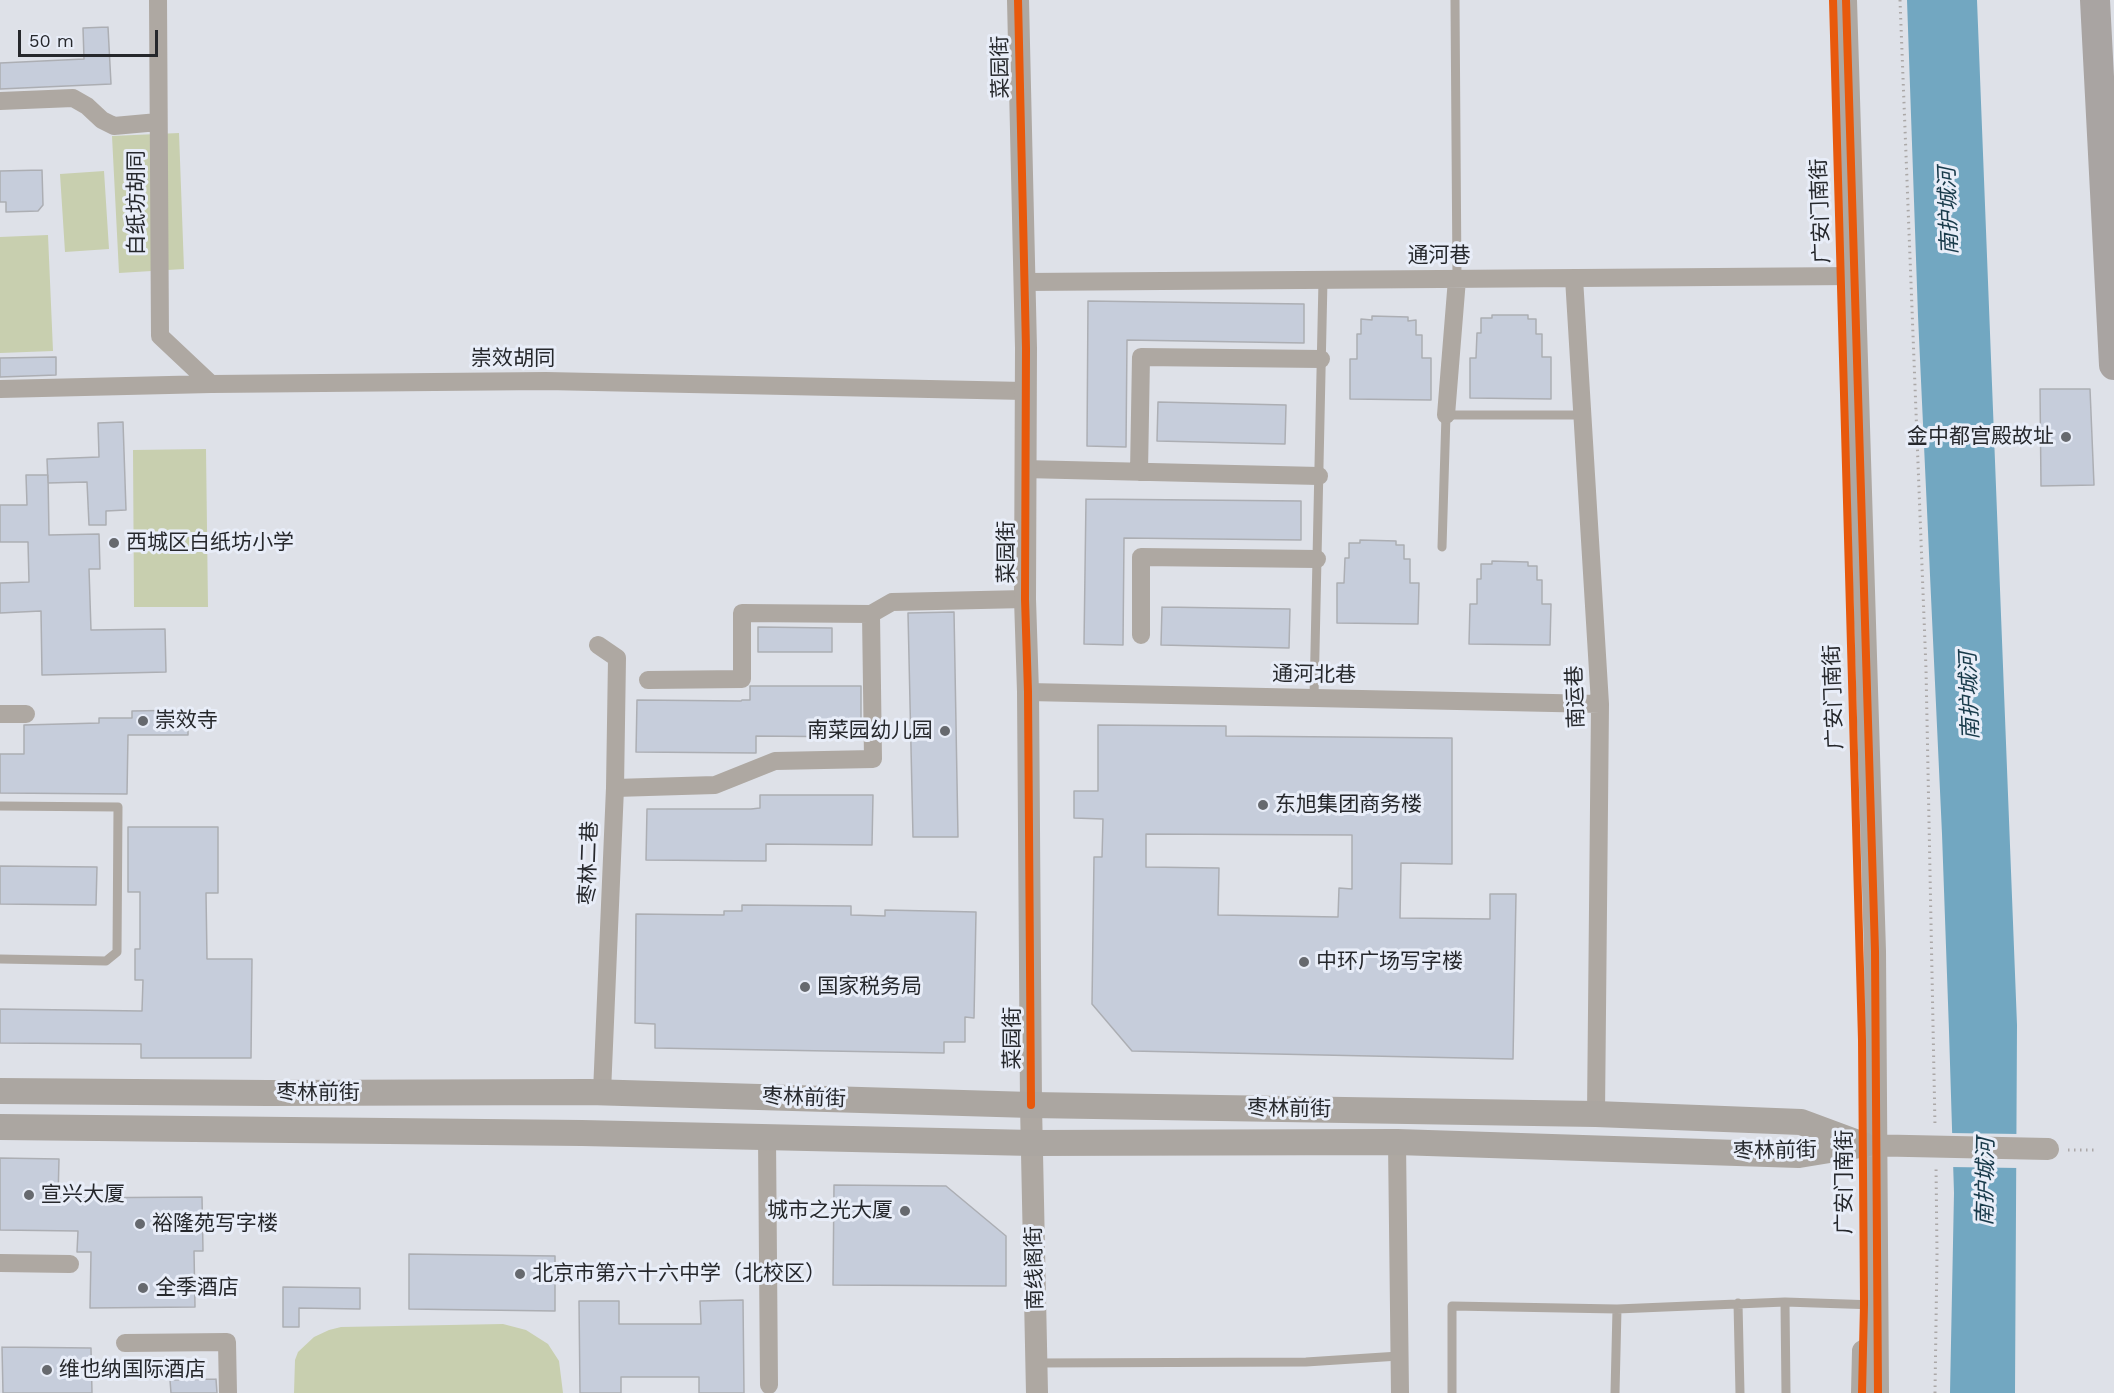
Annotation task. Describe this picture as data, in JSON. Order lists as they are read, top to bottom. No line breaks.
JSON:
{"streets":{"main road":["枣林前街"],"street":["菜园街","白纸坊胡同","广安门南街","通河巷","崇效胡同","通河北巷","南运巷","枣林二巷","南线阁街"]},"crossings":[["菜园街","通河巷"],["菜园街","崇效胡同"],["菜园街","通河北巷"],["菜园街","枣林前街"],["菜园街","南线阁街"],["白纸坊胡同","崇效胡同"],["广安门南街","通河巷"],["广安门南街","枣林前街"],["通河巷","南运巷"],["通河北巷","南运巷"],["南运巷","枣林前街"],["枣林二巷","枣林前街"],["枣林前街","南线阁街"]],"water":["南护城河"],"places":["金中都宫殿故址","西城区白纸坊小学","崇效寺","南菜园幼儿园","东旭集团商务楼","中环广场写字楼","国家税务局","宣兴大厦","城市之光大厦","裕隆苑写字楼","北京市第六十六中学（北校区）","全季酒店","维也纳国际酒店"],"scale_bar":"50 m"}
